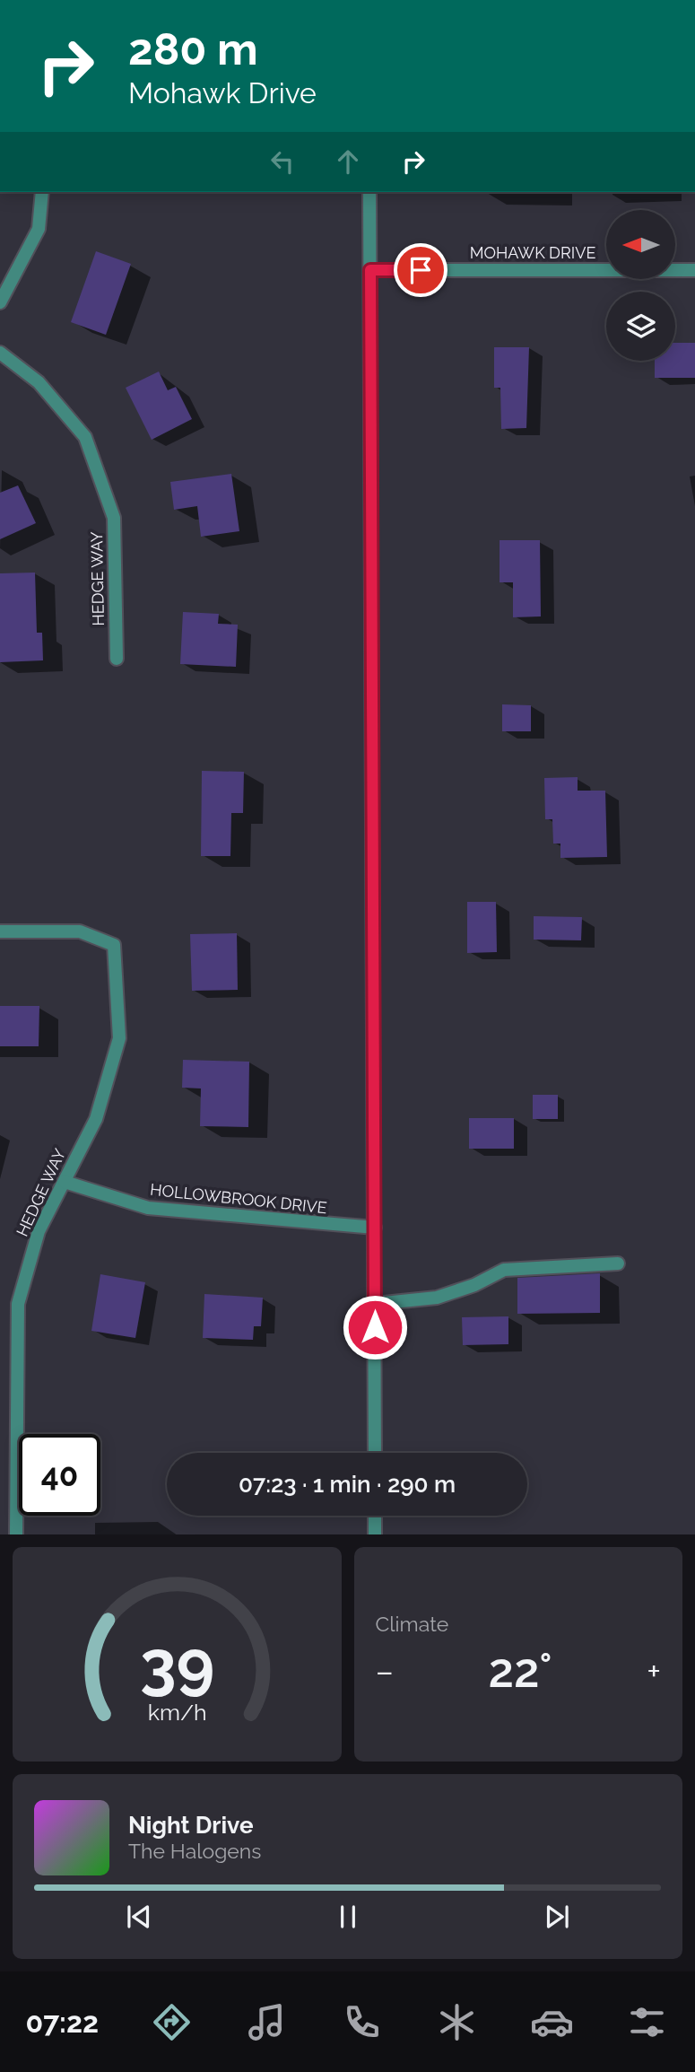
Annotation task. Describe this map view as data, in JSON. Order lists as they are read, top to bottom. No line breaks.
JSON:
{"streets":{"street":["MOHAWK DRIVE","HEDGE WAY","HOLLOWBROOK DRIVE"]},"crossings":[["HEDGE WAY","HOLLOWBROOK DRIVE"]],"north":"left","page":{"turn":["280 m","Mohawk Drive"],"limit":"40","trip":"07:23 · 1 min · 290 m","tile":"Climate","heat":["−","22°","+"],"song":["Night Drive","The Halogens"],"tabs":"07:22","gauge":["39","km/h"]}}
